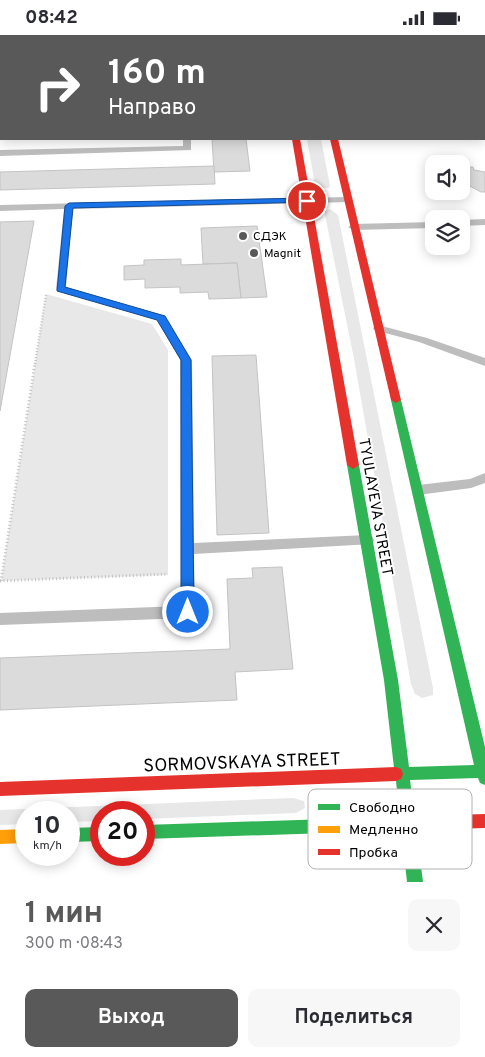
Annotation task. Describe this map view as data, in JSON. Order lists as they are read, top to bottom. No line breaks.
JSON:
{"streets":{"main road":["TYULAYEVA STREET","SORMOVSKAYA STREET"]},"crossings":[["TYULAYEVA STREET","SORMOVSKAYA STREET"]],"places":["СДЭК","Magnit"],"legend":["Свободно","Медленно","Пробка"],"page":{"status":"08:42","turn":["160 m","Направо"],"speed":"10 km/h","limit":"20","heading":["1 мин","300 m · 08:43"],"buttons":["Выход","Поделиться"]}}
